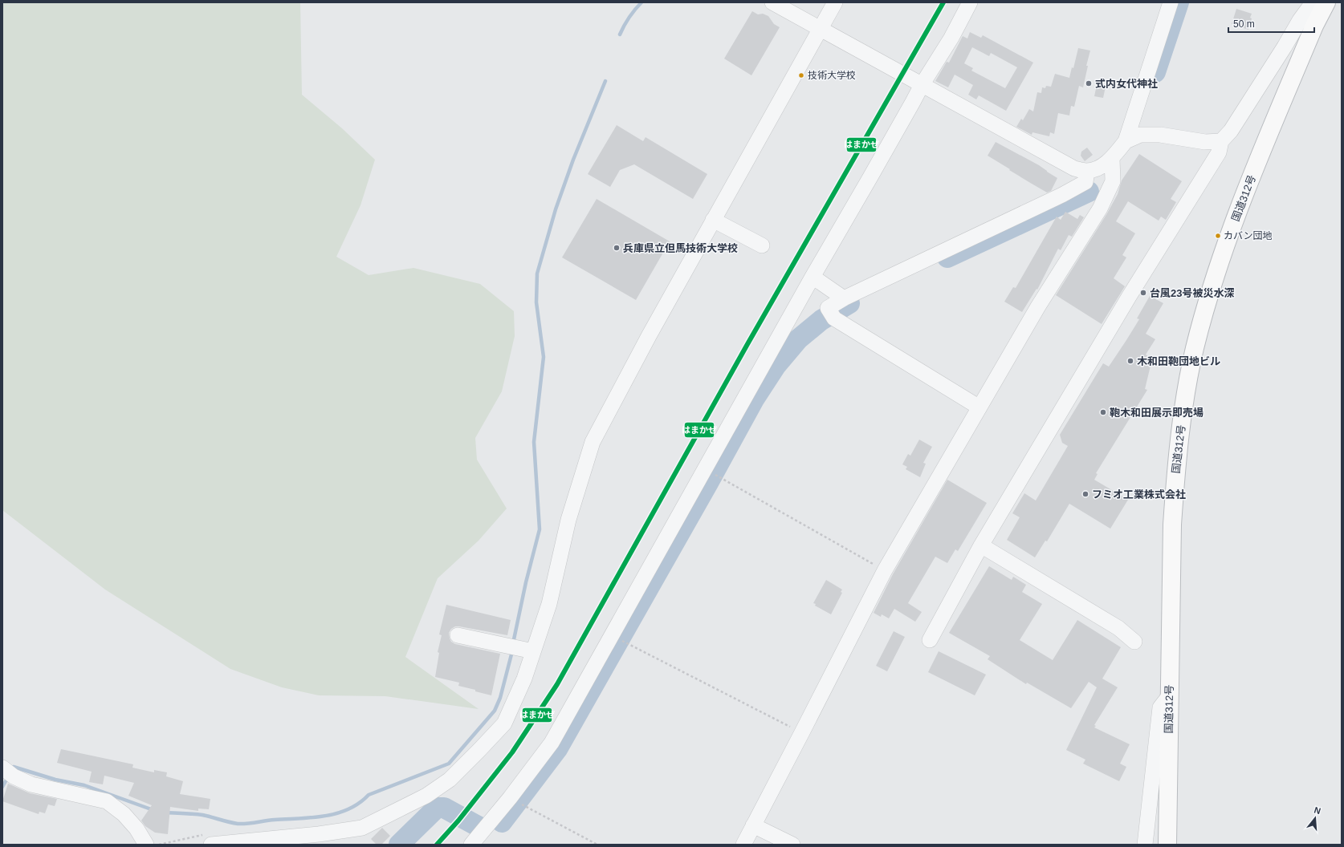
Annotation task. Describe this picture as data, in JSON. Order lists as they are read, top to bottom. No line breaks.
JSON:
{"streets":{"highway":["国道312号"]},"places":["技術大学校","式内女代神社","カバン団地","兵庫県立但馬技術大学校","台風23号被災水深","木和田鞄団地ビル","鞄木和田展示即売場","フミオ工業株式会社"],"lines":["transit line はまかぜ"],"scale_bar":"50 m","north":"top"}
